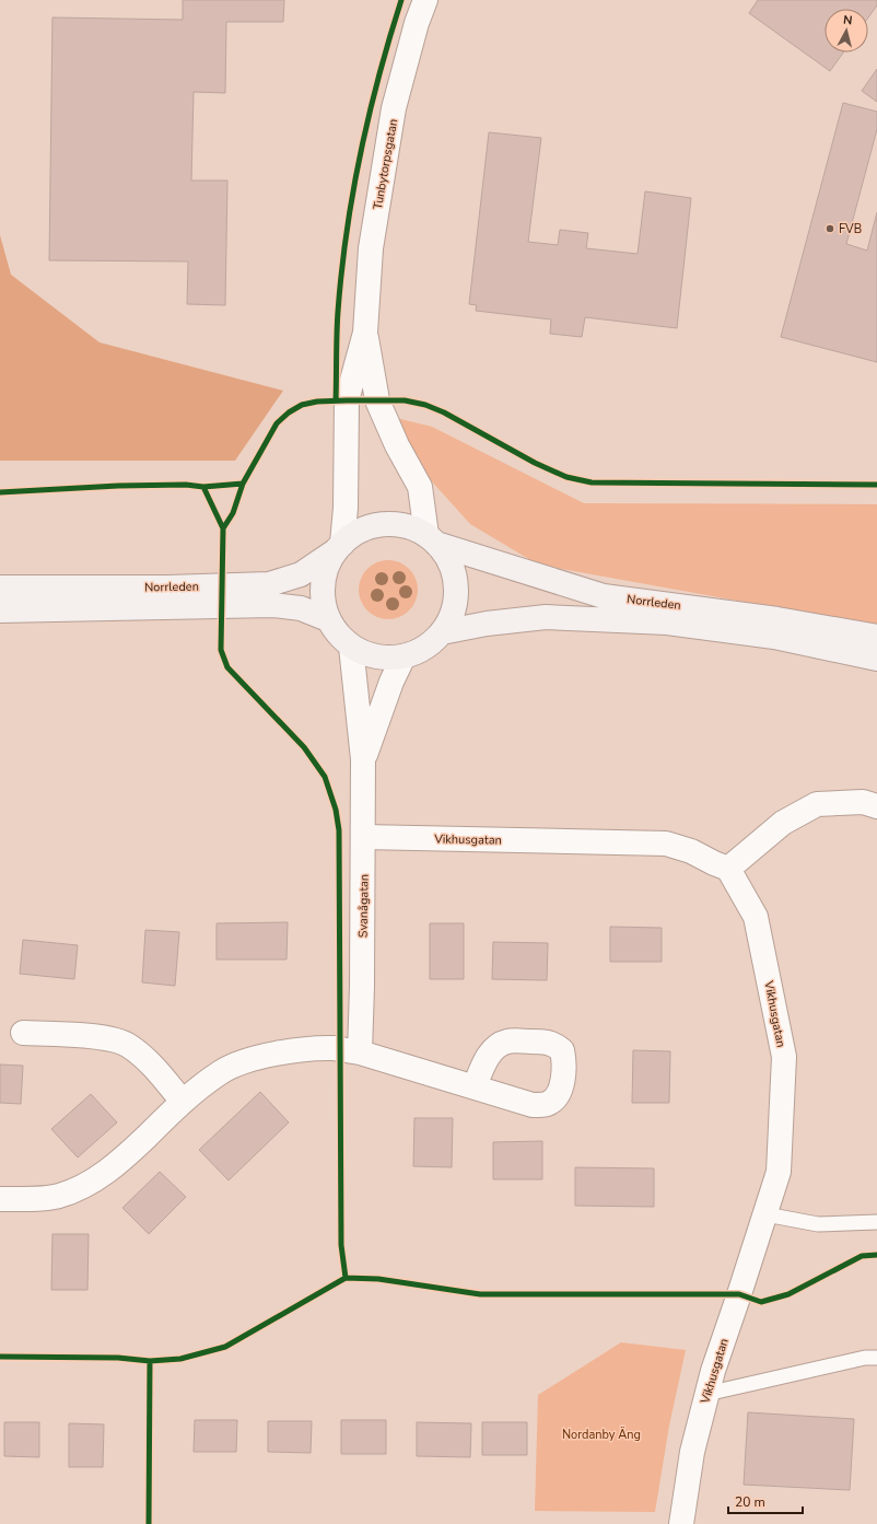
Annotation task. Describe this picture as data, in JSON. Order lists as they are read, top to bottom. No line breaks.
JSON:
{"streets":{"main road":["Norrleden"],"street":["Tunbytorpsgatan","Vikhusgatan","Svanågatan"]},"crossings":[["Tunbytorpsgatan","Norrleden"],["Tunbytorpsgatan","Svanågatan"],["Norrleden","Svanågatan"],["Vikhusgatan","Svanågatan"]],"parks":["Nordanby Äng"],"places":["FVB"],"scale_bar":"20 m","north":"top"}
